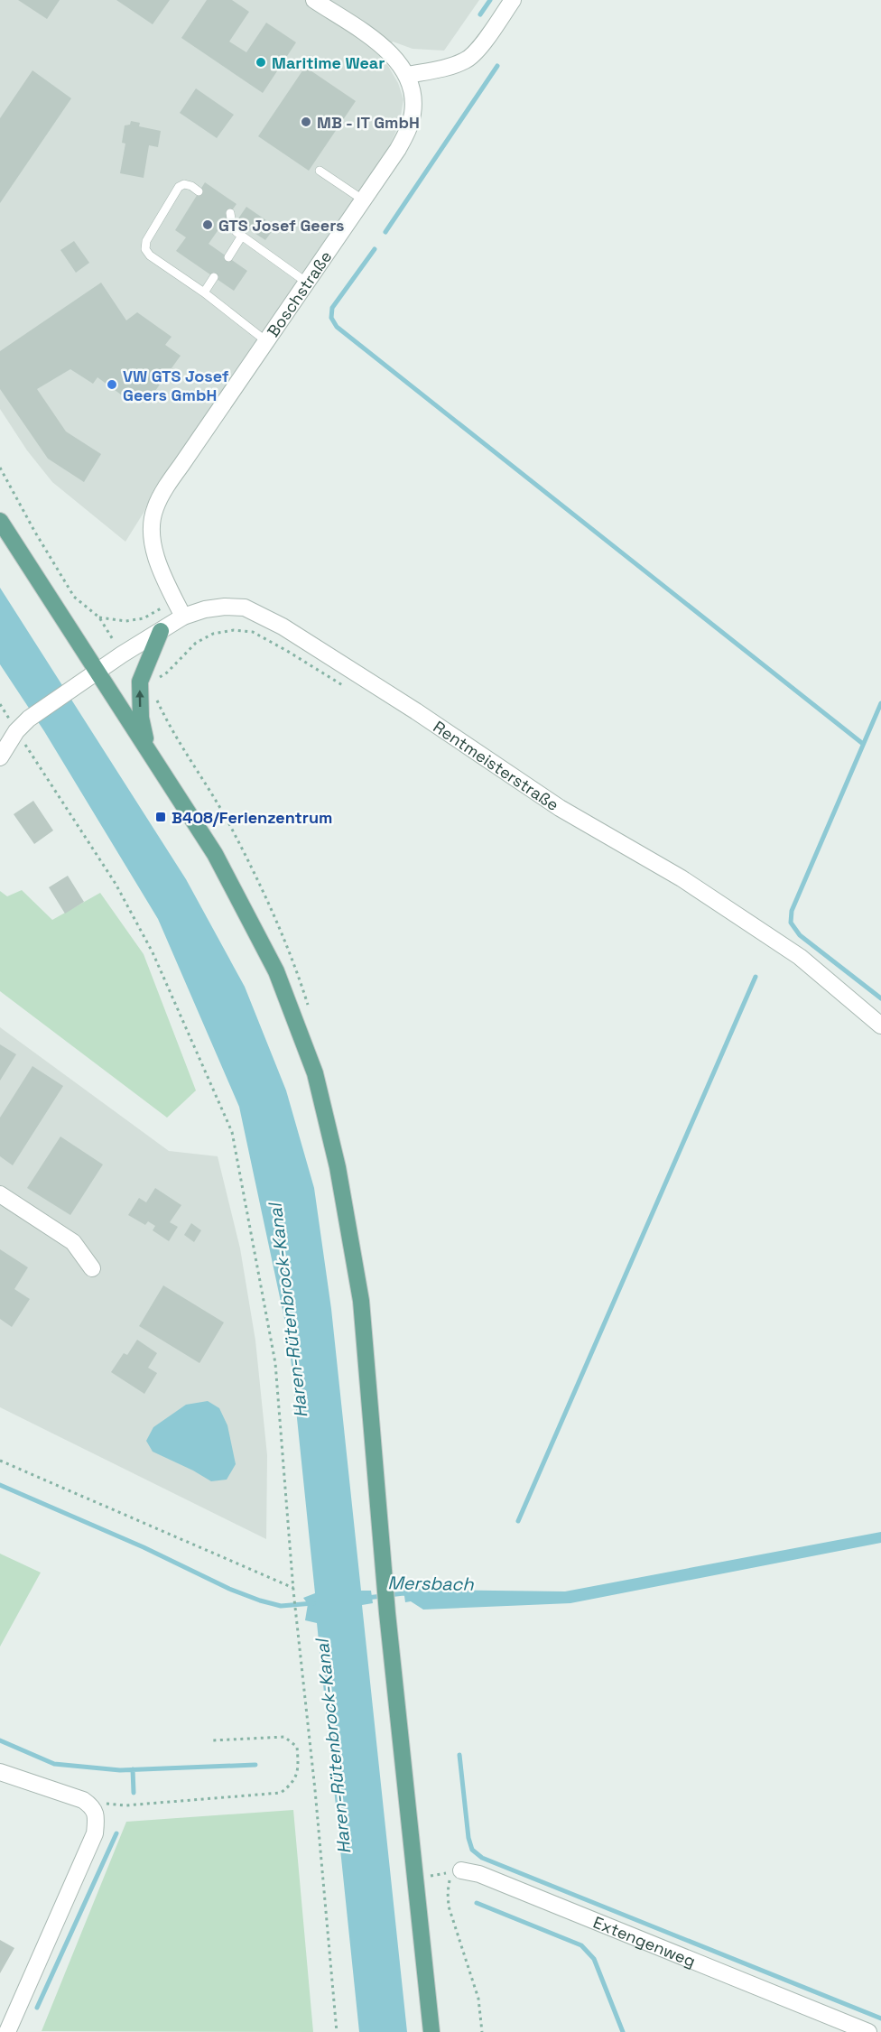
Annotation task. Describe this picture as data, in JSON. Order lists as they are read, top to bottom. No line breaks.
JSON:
{"streets":{"street":["Boschstraße","Rentmeisterstraße","Extengenweg"]},"crossings":[["Boschstraße","Rentmeisterstraße"]],"water":["Haren-Rütenbrock-Kanal","Mersbach"],"places":{"other":["Maritime Wear","MB - IT GmbH","GTS Josef Geers","VW GTS Josef Geers GmbH"],"transit":["B408/Ferienzentrum"]}}
